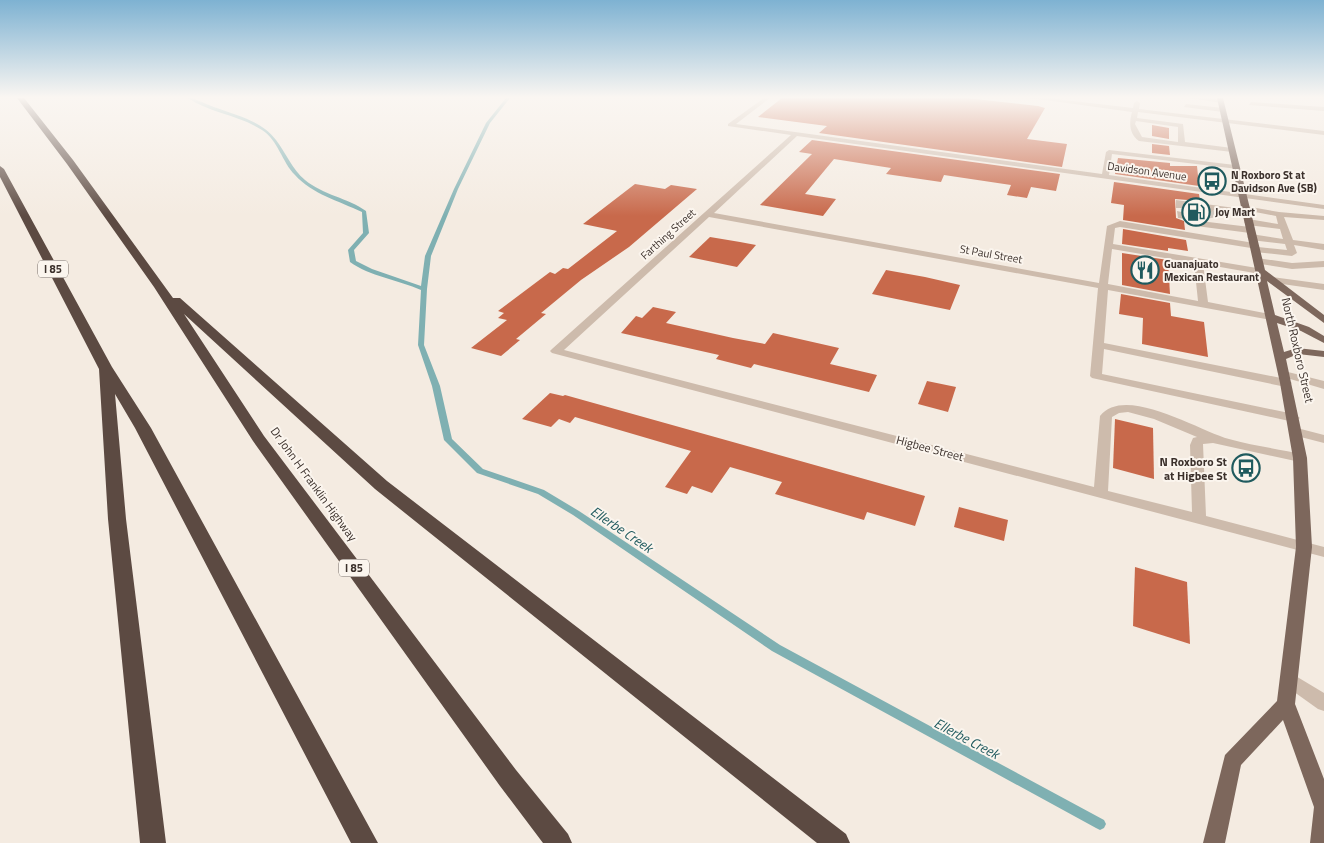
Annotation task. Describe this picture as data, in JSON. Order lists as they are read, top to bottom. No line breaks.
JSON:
{"streets":{"highway":["I 85","Dr John H Franklin Highway"],"main road":["North Roxboro Street"],"street":["Davidson Avenue","Farthing Street","St Paul Street","Higbee Street"]},"crossings":[["Davidson Avenue","North Roxboro Street"],["Farthing Street","St Paul Street"],["Farthing Street","Higbee Street"],["St Paul Street","North Roxboro Street"],["North Roxboro Street","Higbee Street"]],"water":["Ellerbe Creek"],"places":{"bus stop":["N Roxboro St at Davidson Ave (SB)","N Roxboro St at Higbee St"],"fuel station":["Joy Mart"],"restaurant":["Guanajuato Mexican Restaurant"]}}
